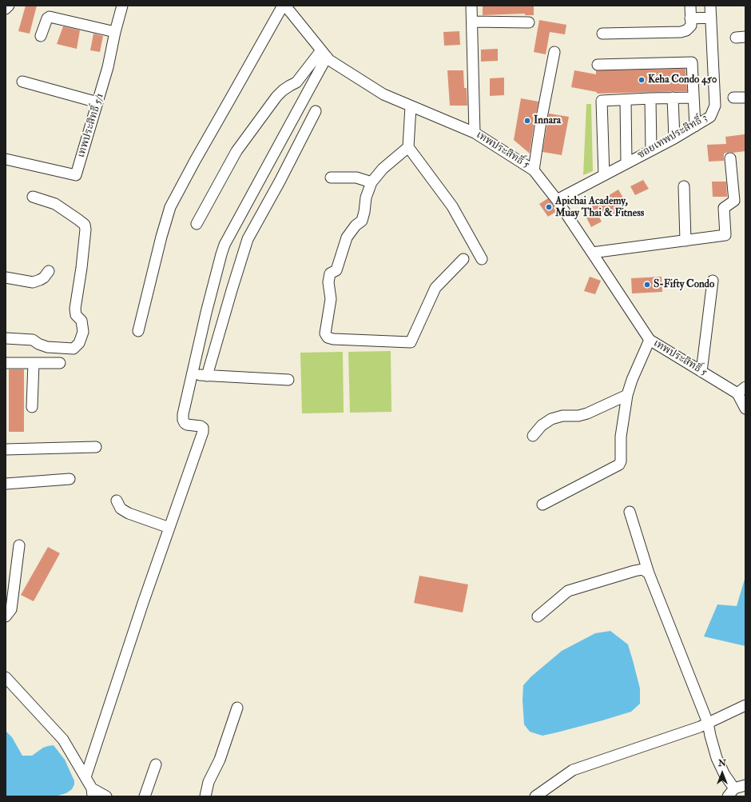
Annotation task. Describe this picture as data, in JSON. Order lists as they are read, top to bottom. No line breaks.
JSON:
{"streets":{"street":["เทพประสิทธิ์ 5/1","ซอยเทพประสิทธิ์ 3","เทพประสิทธิ์ 5"]},"crossings":[["ซอยเทพประสิทธิ์ 3","เทพประสิทธิ์ 5"]],"places":["Keha Condo 450","Innara","Apichai Academy, Muay Thai & Fitness","S-Fifty Condo"],"north":"top"}
